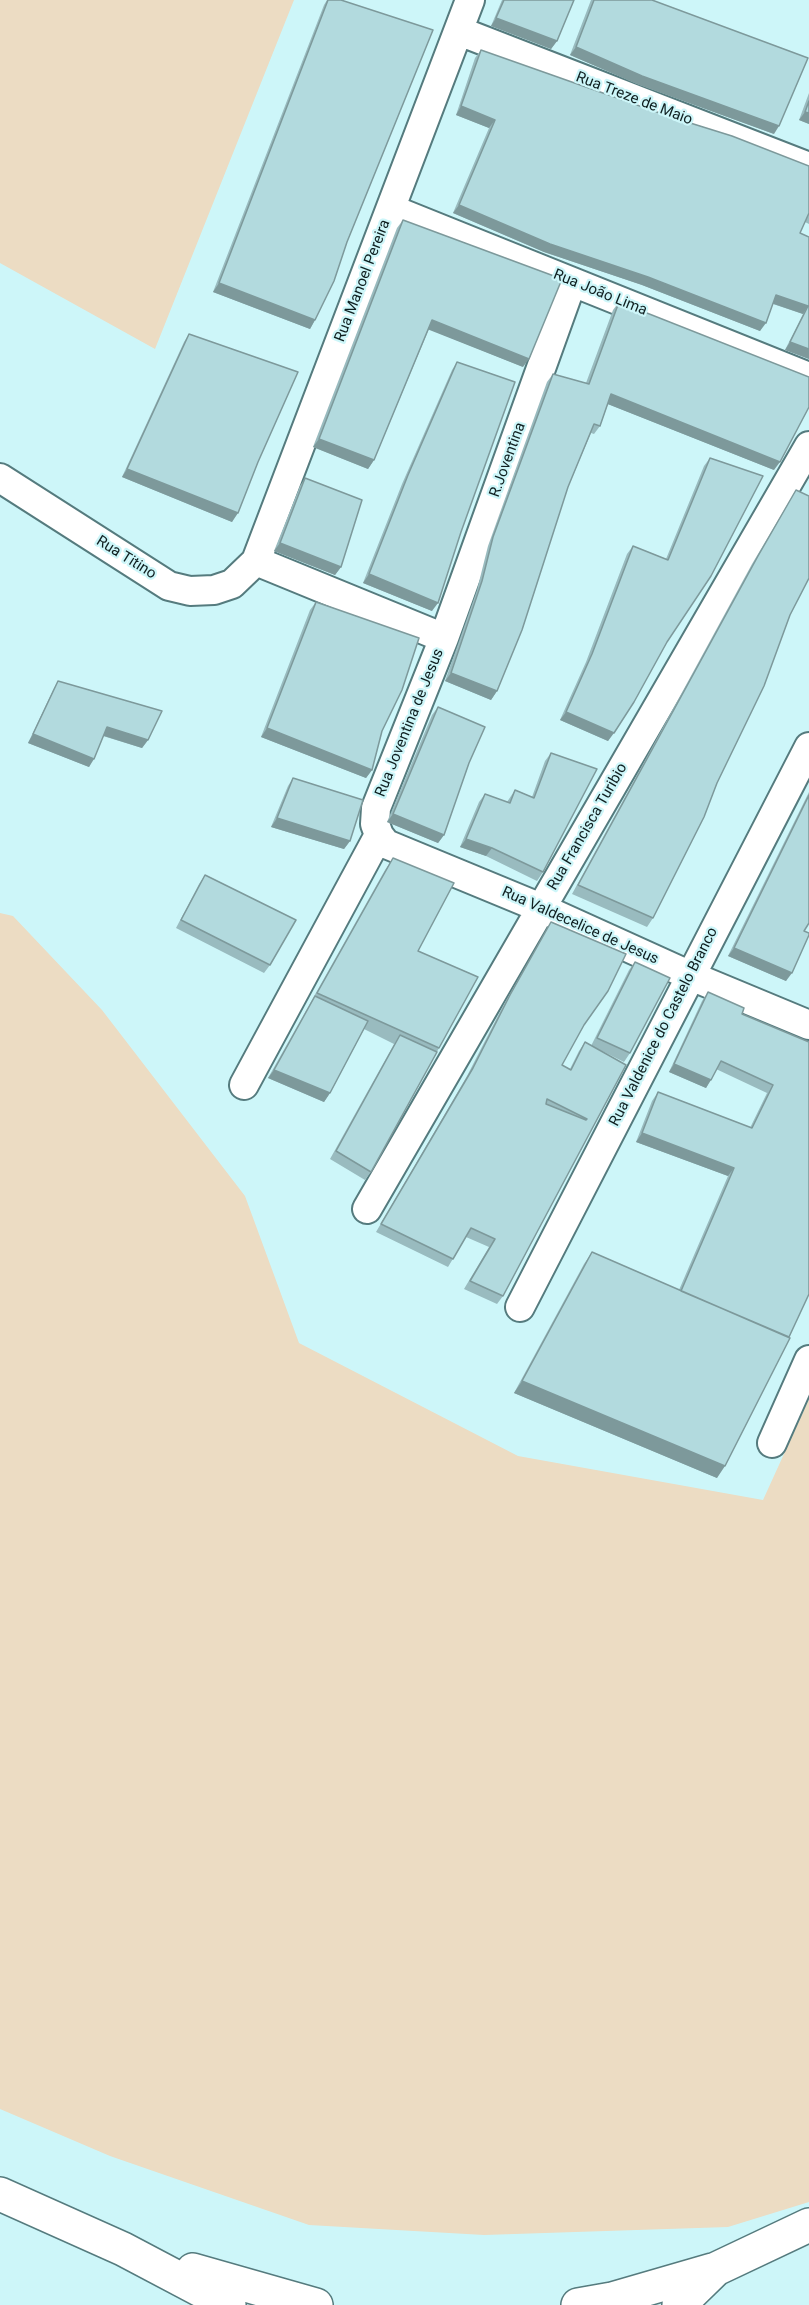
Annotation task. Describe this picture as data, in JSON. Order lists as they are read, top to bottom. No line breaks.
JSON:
{"streets":{"street":["Rua Treze de Maio","Rua Manoel Pereira","Rua João Lima","R.Joventina","Rua Titino","Rua Joventina de Jesus","Rua Francisca Turibio","Rua Valdecelice de Jesus","Rua Valdenice do Castelo Branco"]},"crossings":[["Rua Treze de Maio","Rua Manoel Pereira"],["Rua Manoel Pereira","Rua João Lima"],["Rua Manoel Pereira","Rua Titino"],["Rua João Lima","R.Joventina"],["R.Joventina","Rua Joventina de Jesus"],["Rua Joventina de Jesus","Rua Valdecelice de Jesus"],["Rua Francisca Turibio","Rua Valdecelice de Jesus"],["Rua Valdecelice de Jesus","Rua Valdenice do Castelo Branco"]]}
